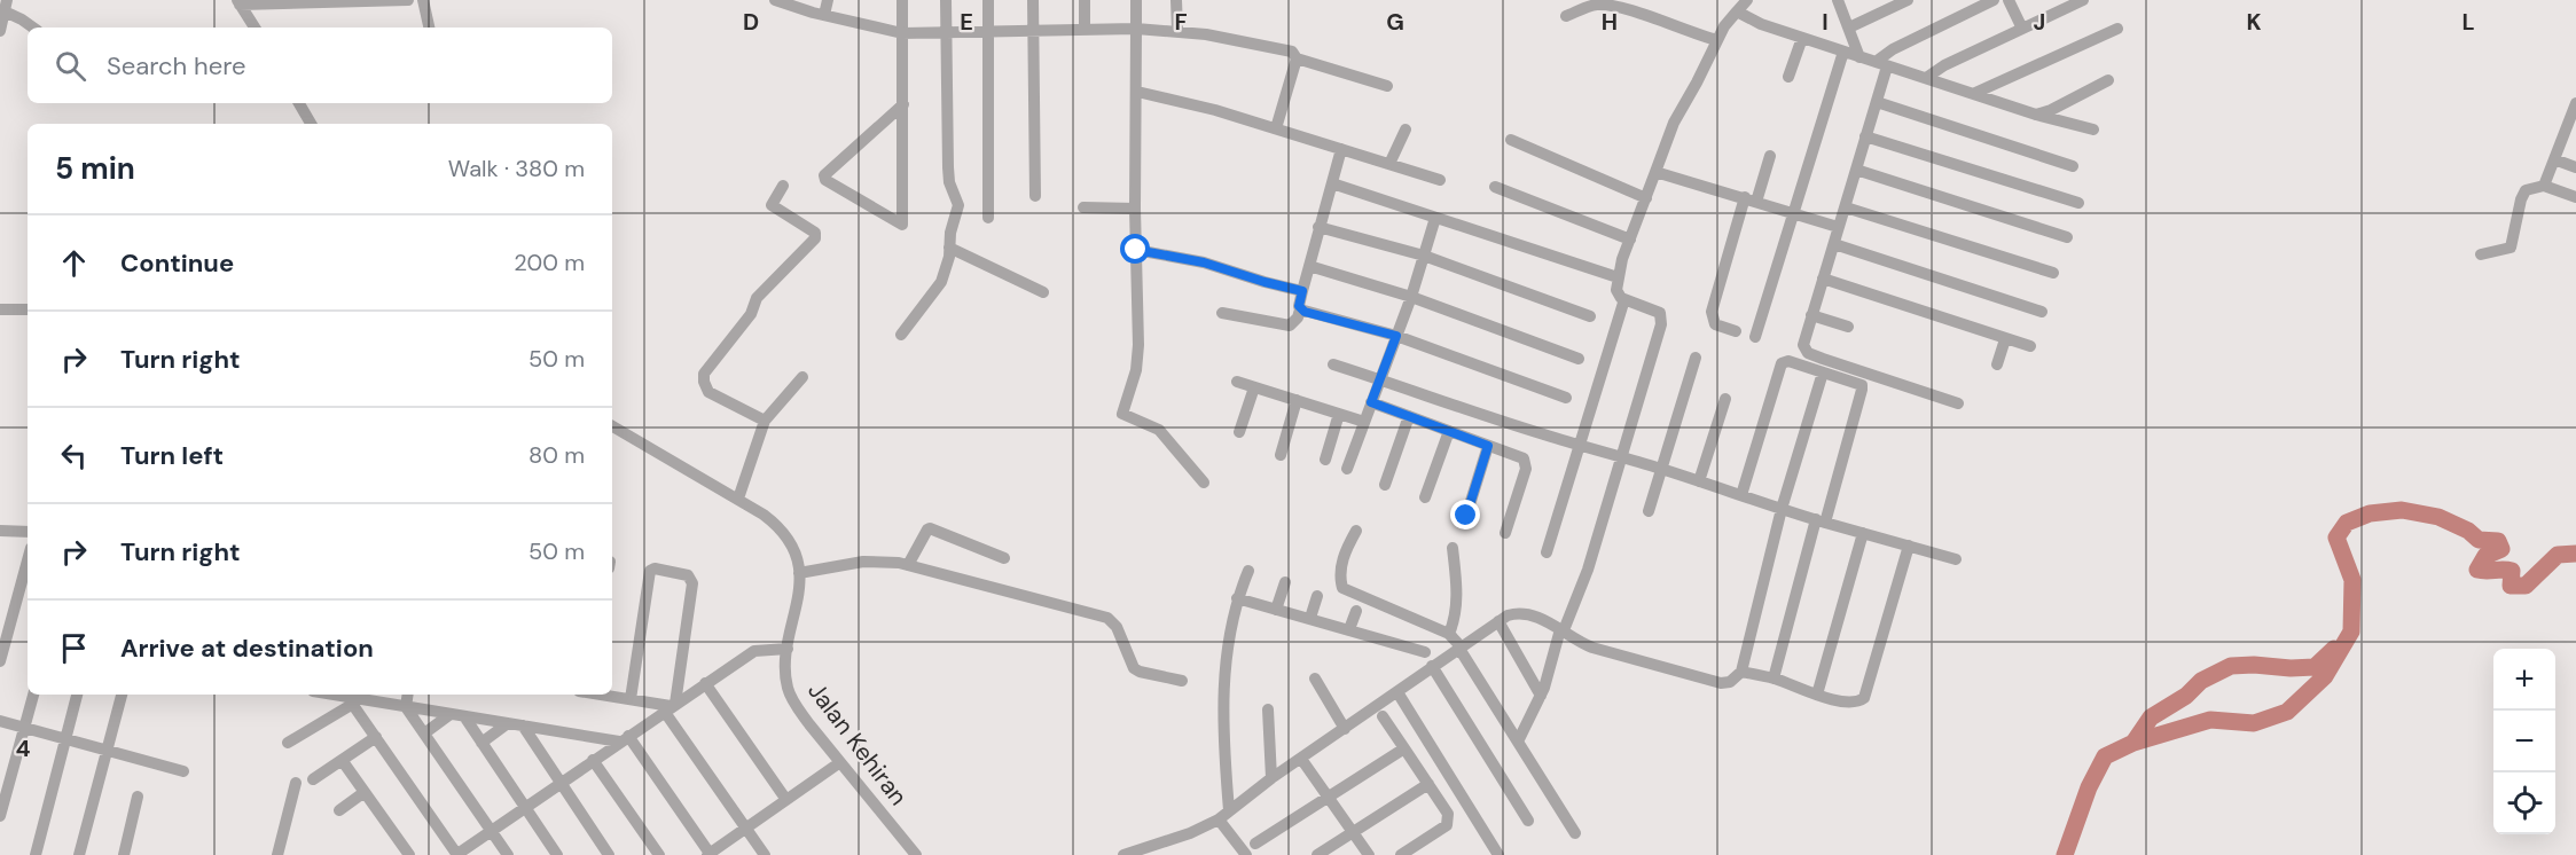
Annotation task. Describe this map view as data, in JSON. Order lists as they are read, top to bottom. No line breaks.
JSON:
{"streets":{"street":["Jalan Kehiran"]},"page":{"search":"Search here","heading":["5 min","Walk · 380 m"],"list":[["Continue","200 m"],["Turn right","50 m"],["Turn left","80 m"],["Turn right","50 m"],"Arrive at destination"],"map_buttons":["+","−"]},"grid":{"columns":["D","E","F","G","H","I","J","K","L"],"rows":["4"]}}
